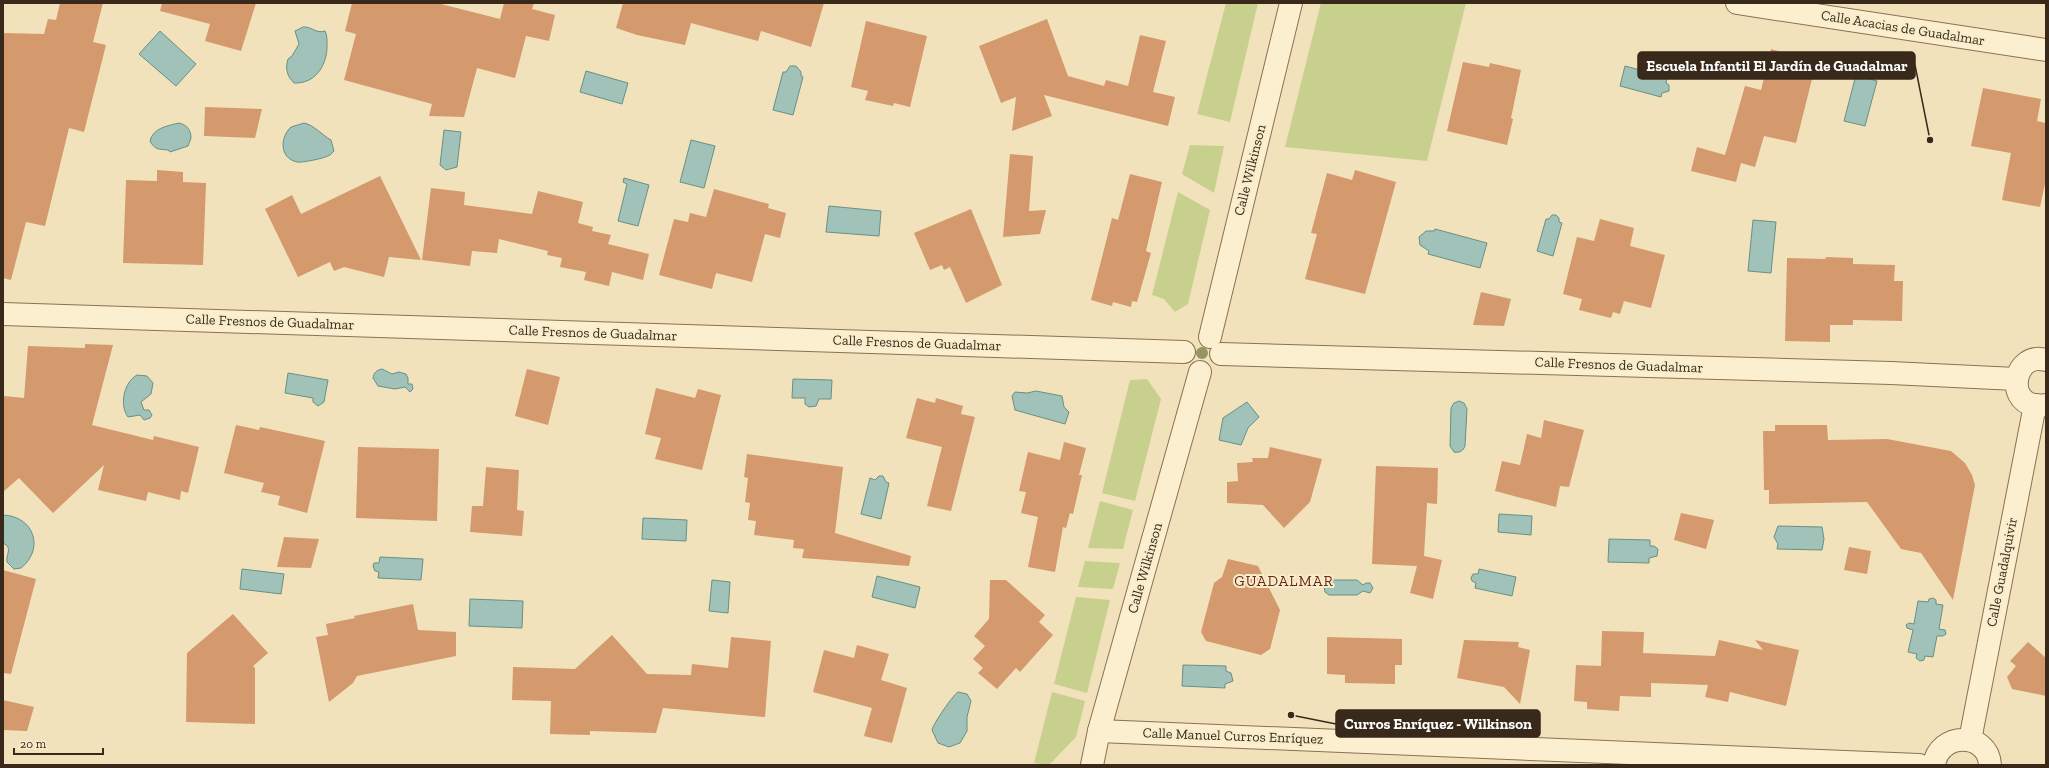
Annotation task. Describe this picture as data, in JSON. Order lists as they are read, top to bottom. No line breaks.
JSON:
{"streets":{"street":["Calle Acacias de Guadalmar","Calle Wilkinson","Calle Fresnos de Guadalmar","Calle Guadalquivir","Calle Manuel Curros Enríquez"]},"crossings":[["Calle Wilkinson","Calle Fresnos de Guadalmar"],["Calle Wilkinson","Calle Manuel Curros Enríquez"]],"districts":["GUADALMAR"],"places":["Escuela Infantil El Jardín de Guadalmar","Curros Enríquez - Wilkinson"],"scale_bar":"20 m"}
